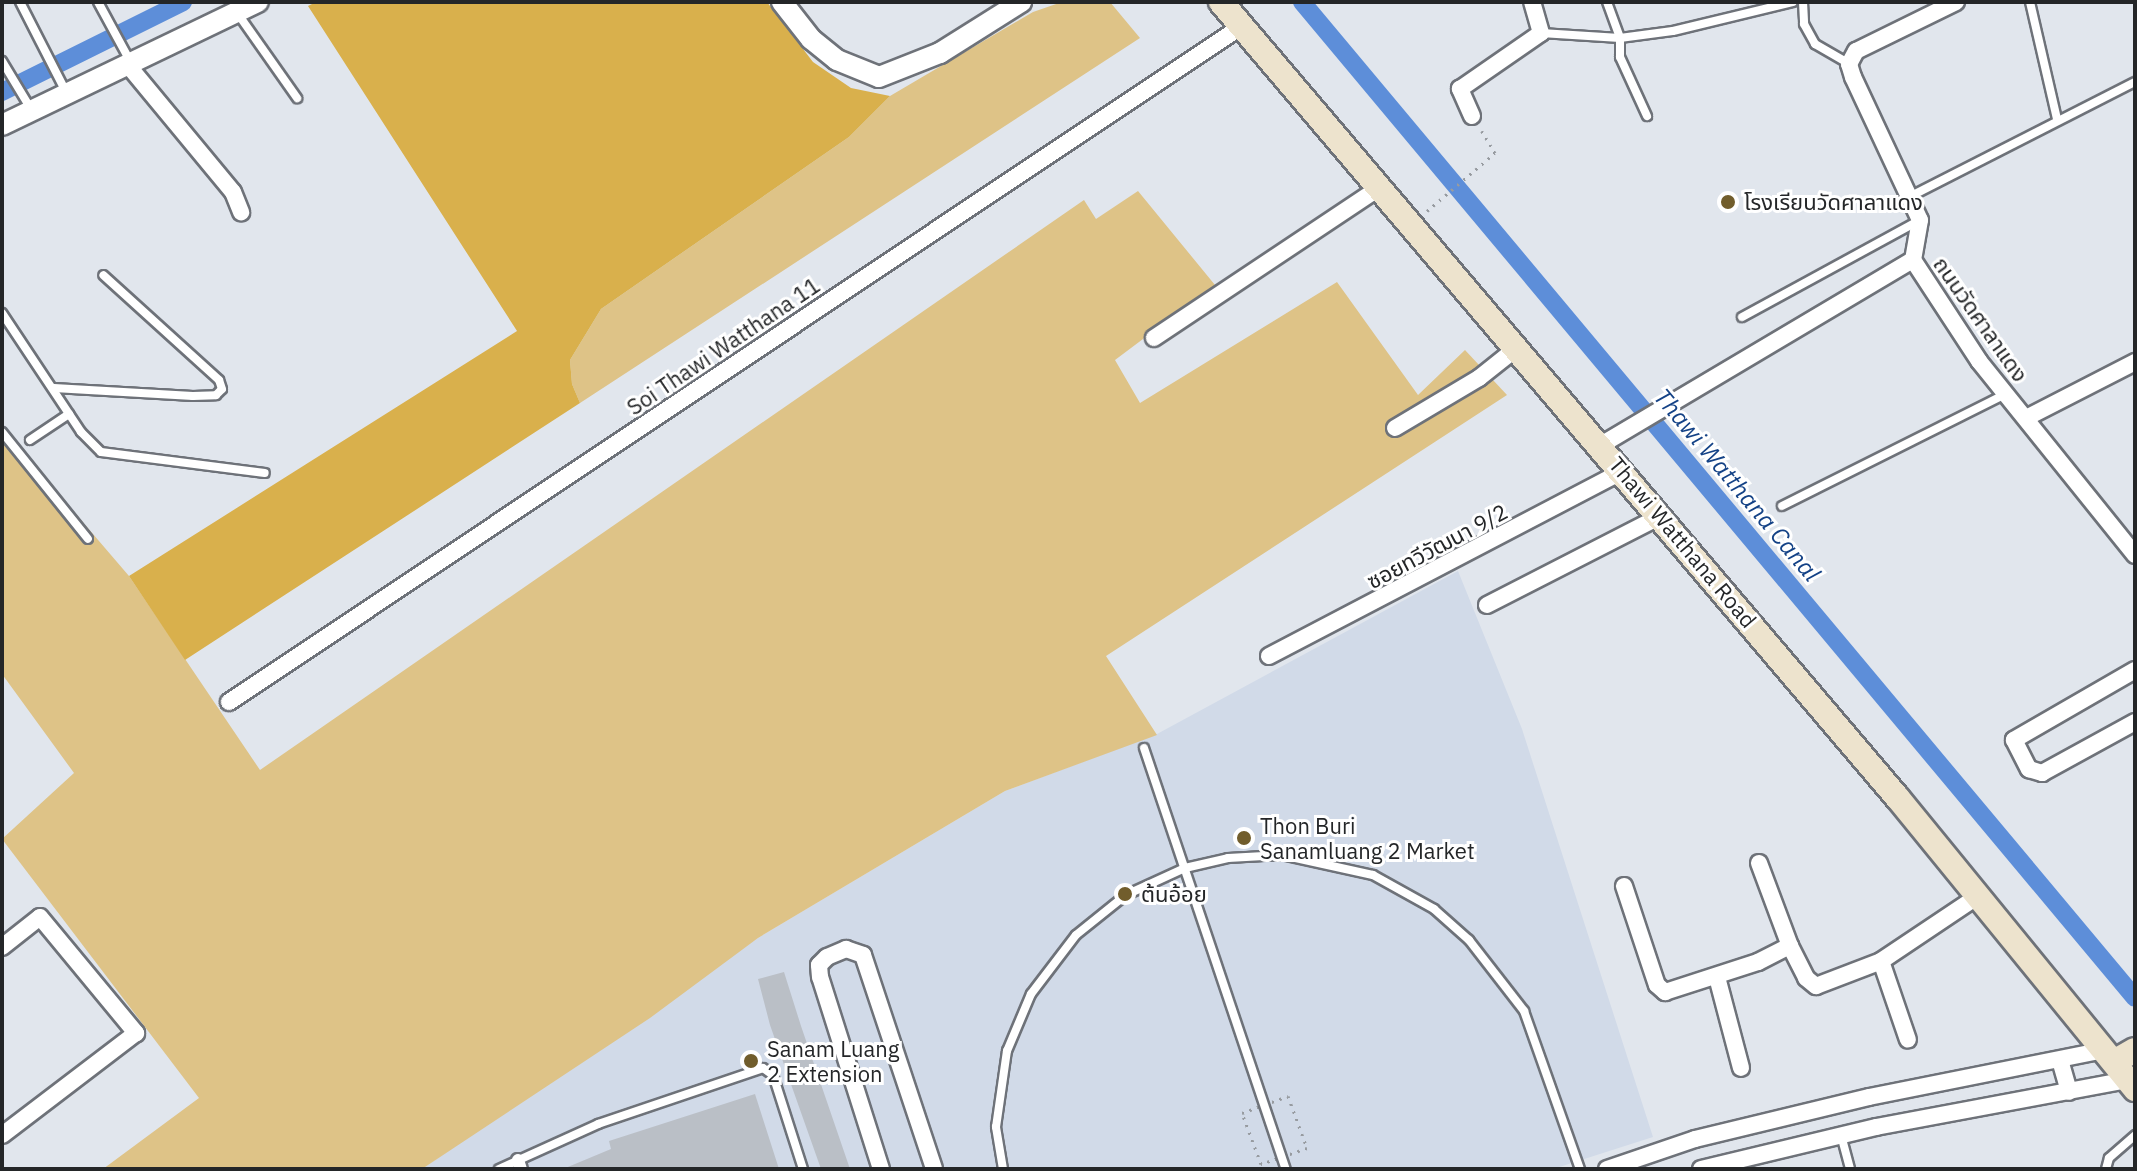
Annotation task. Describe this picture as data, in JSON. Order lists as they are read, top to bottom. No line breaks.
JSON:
{"streets":{"main road":["Thawi Watthana Road"],"street":["ถนนวัดศาลาแดง","Soi Thawi Watthana 11","ซอยทวีวัฒนา 9/2"]},"crossings":[["Soi Thawi Watthana 11","Thawi Watthana Road"],["Thawi Watthana Road","ซอยทวีวัฒนา 9/2"]],"water":["Thawi Watthana Canal"],"places":["โรงเรียนวัดศาลาแดง","Thon Buri Sanamluang 2 Market","ต้นอ้อย","Sanam Luang 2 Extension"]}
